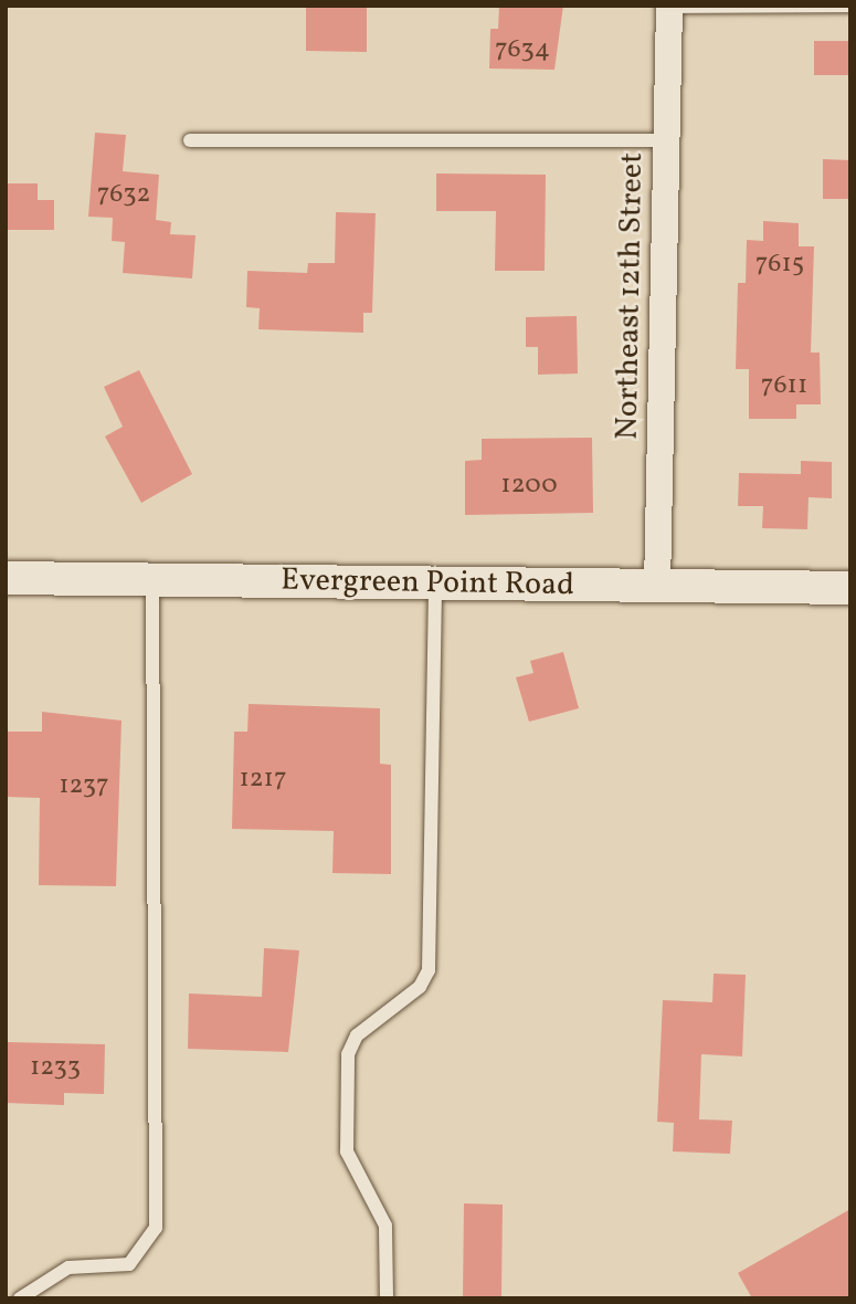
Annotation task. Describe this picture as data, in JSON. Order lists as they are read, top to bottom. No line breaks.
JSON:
{"streets":{"street":["Northeast 12th Street","Evergreen Point Road"]},"crossings":[["Northeast 12th Street","Evergreen Point Road"]],"house_numbers":["7634","7632","7615","7611","1200","1217","1237","1233"]}
